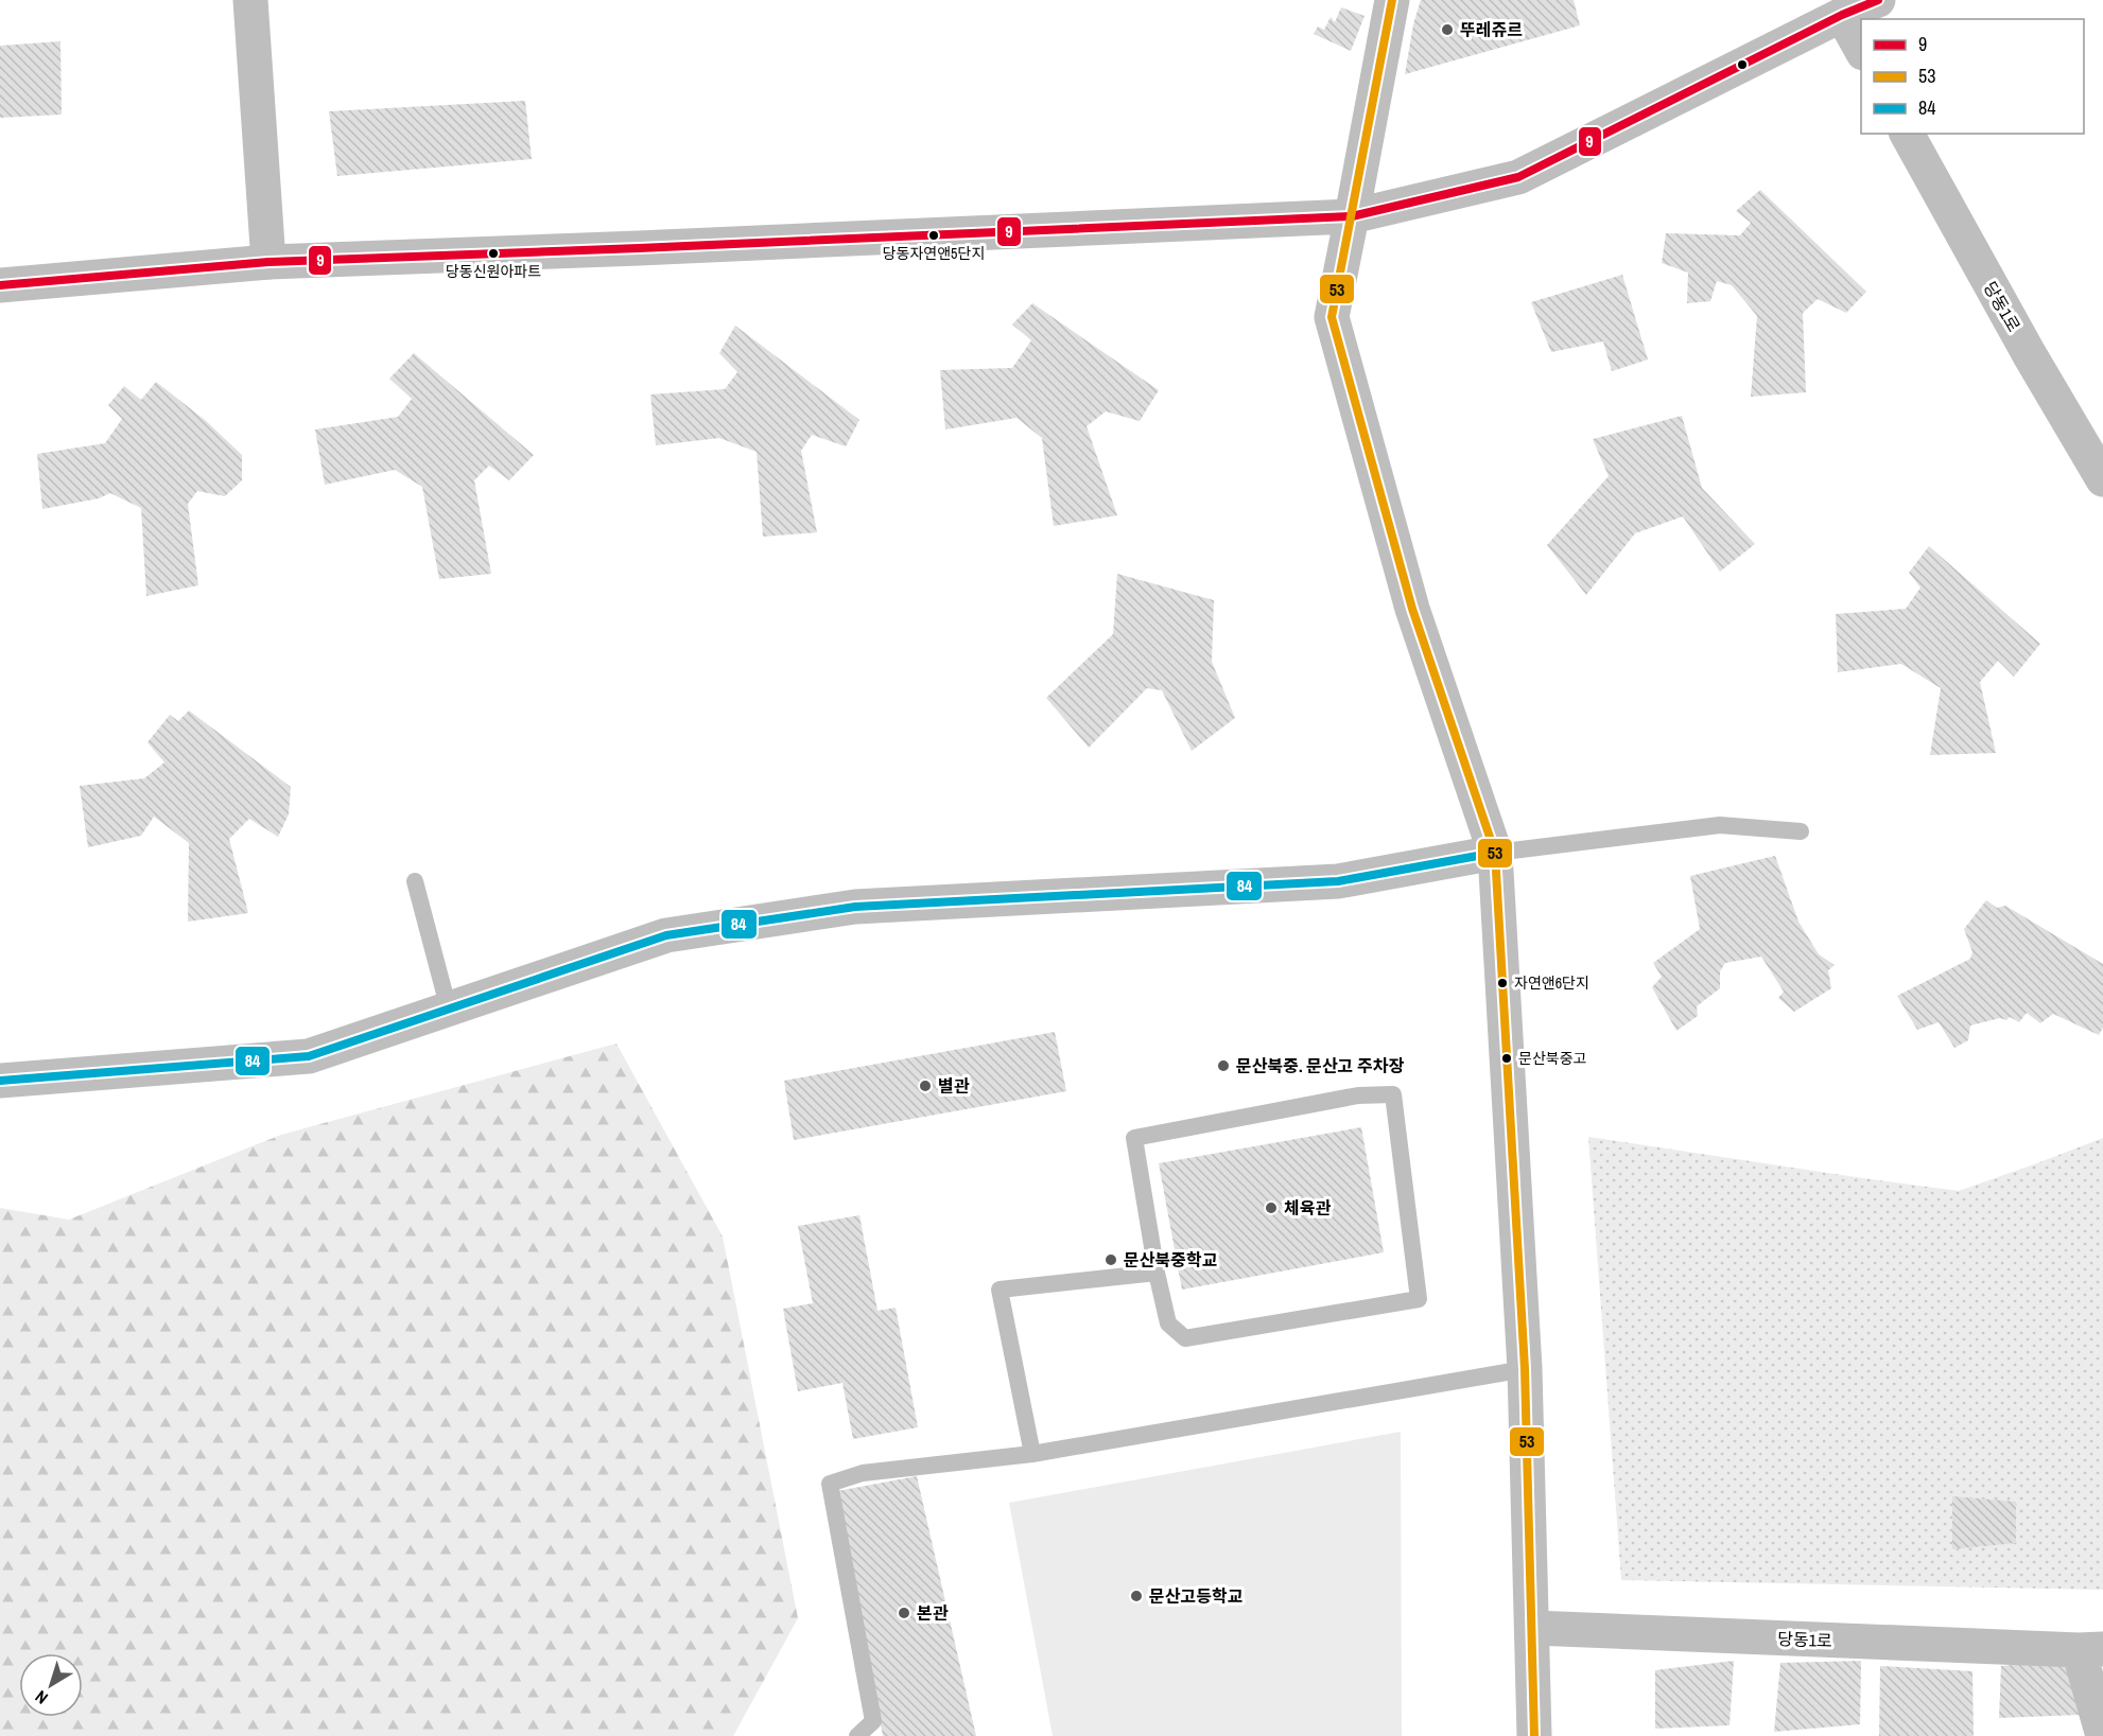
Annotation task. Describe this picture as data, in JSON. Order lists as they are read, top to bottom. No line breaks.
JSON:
{"streets":{"street":["당동1로"]},"places":["뚜레쥬르","당동자연앤5단지","당동신원아파트","자연앤6단지","문산북중고","문산북중. 문산고 주차장","별관","체육관","문산북중학교","문산고등학교","본관"],"lines":["transit line 9","transit line 53","transit line 84"],"legend":["9","53","84"],"north":"bottom left"}
